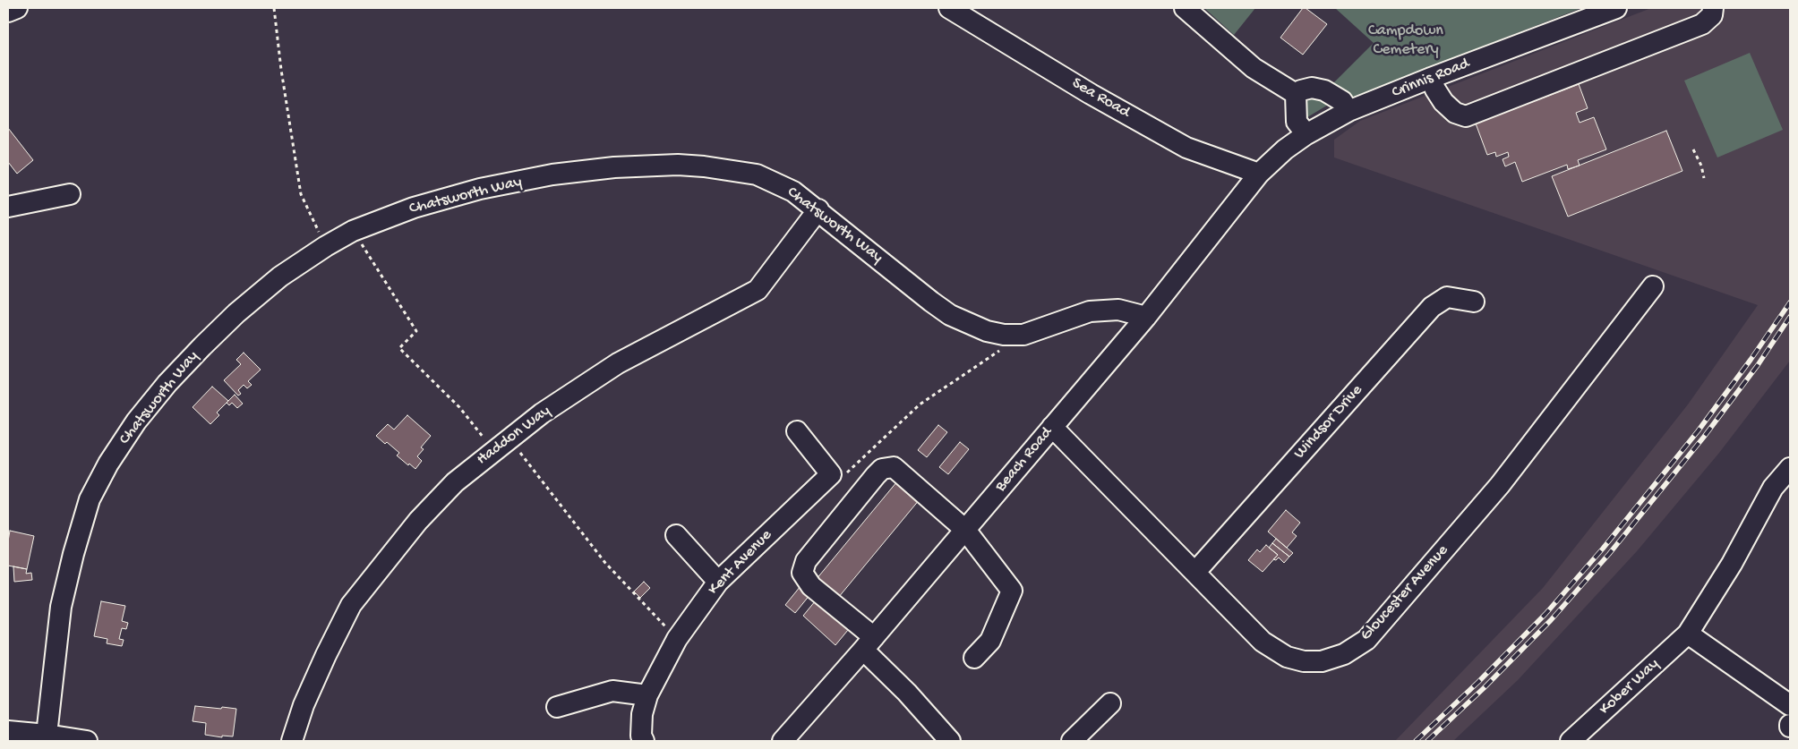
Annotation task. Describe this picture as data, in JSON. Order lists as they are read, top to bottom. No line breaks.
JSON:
{"streets":{"street":["Crinnis Road","Sea Road","Chatsworth Way","Windsor Drive","Haddon Way","Beach Road","Kent Avenue","Gloucester Avenue","Kober Way"]},"crossings":[["Crinnis Road","Sea Road"],["Crinnis Road","Beach Road"],["Sea Road","Beach Road"],["Chatsworth Way","Haddon Way"],["Chatsworth Way","Beach Road"],["Windsor Drive","Gloucester Avenue"],["Beach Road","Gloucester Avenue"]],"parks":["Campdown Cemetery"]}
